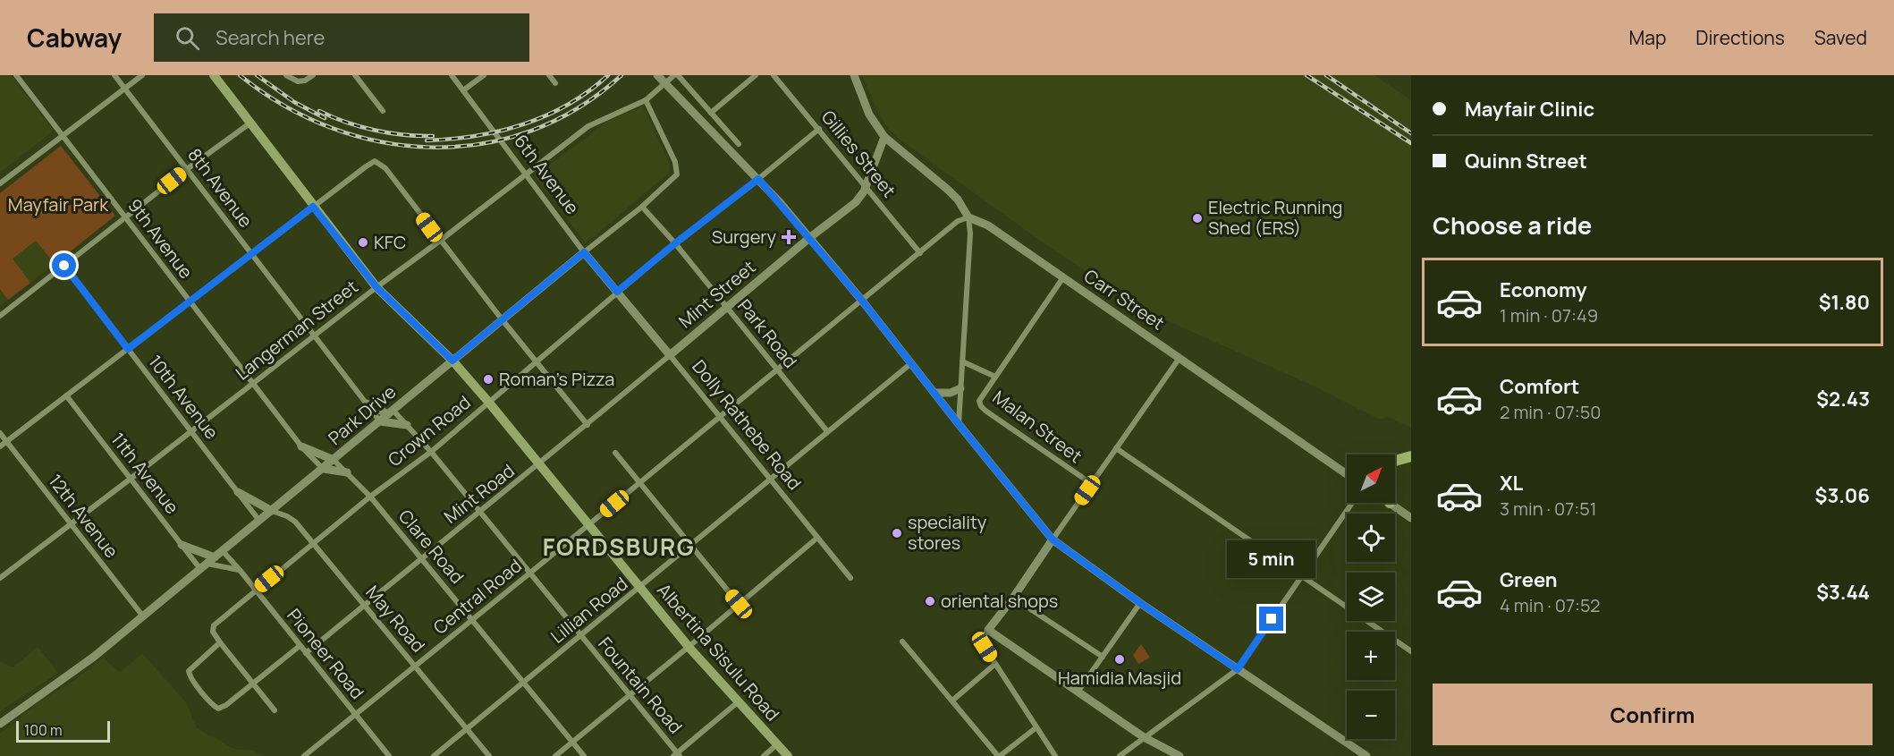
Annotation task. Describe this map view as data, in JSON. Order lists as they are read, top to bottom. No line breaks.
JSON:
{"streets":{"main road":["Albertina Sisulu Road"],"street":["Gillies Street","6th Avenue","8th Avenue","9th Avenue","Mint Street","Carr Street","Langerman Street","Park Road","10th Avenue","Park Drive","Dolly Rathebe Road","Malan Street","Crown Road","11th Avenue","Mint Road","12th Avenue","Clare Road","Central Road","Lillian Road","May Road","Pioneer Road","Fountain Road"]},"crossings":[["Gillies Street","Mint Street"],["Gillies Street","Crown Road"],["Gillies Street","Central Road"],["6th Avenue","Langerman Street"],["6th Avenue","Park Drive"],["6th Avenue","Dolly Rathebe Road"],["6th Avenue","Crown Road"],["8th Avenue","Langerman Street"],["8th Avenue","Park Drive"],["9th Avenue","Langerman Street"],["9th Avenue","Park Drive"],["Mint Street","Park Road"],["Mint Street","Dolly Rathebe Road"],["Mint Street","Mint Road"],["Carr Street","Malan Street"],["Carr Street","Central Road"],["Langerman Street","10th Avenue"],["Langerman Street","Park Drive"],["Langerman Street","11th Avenue"],["Langerman Street","12th Avenue"],["Langerman Street","Albertina Sisulu Road"],["Park Road","Park Drive"],["Park Road","Crown Road"],["Park Road","Central Road"],["Park Road","Lillian Road"],["10th Avenue","Park Drive"],["Park Drive","11th Avenue"],["Park Drive","12th Avenue"],["Park Drive","Clare Road"],["Park Drive","May Road"],["Park Drive","Albertina Sisulu Road"],["Park Drive","Pioneer Road"],["Park Drive","Fountain Road"],["Dolly Rathebe Road","Crown Road"],["Dolly Rathebe Road","Mint Road"],["Dolly Rathebe Road","Central Road"],["Dolly Rathebe Road","Lillian Road"],["Crown Road","Clare Road"],["Crown Road","May Road"],["Crown Road","Albertina Sisulu Road"],["Crown Road","Pioneer Road"],["Crown Road","Fountain Road"],["Mint Road","Clare Road"],["Mint Road","May Road"],["Mint Road","Albertina Sisulu Road"],["Mint Road","Pioneer Road"],["Mint Road","Fountain Road"],["Clare Road","Central Road"],["Clare Road","Lillian Road"],["Central Road","May Road"],["Central Road","Albertina Sisulu Road"],["Central Road","Pioneer Road"],["Central Road","Fountain Road"],["Lillian Road","May Road"],["Lillian Road","Albertina Sisulu Road"],["Lillian Road","Fountain Road"]],"districts":["FORDSBURG"],"parks":["Mayfair Park"],"places":{"other":["Electric Running Shed (ERS)","KFC","Roman's Pizza","speciality stores","oriental shops","Hamidia Masjid"],"health":["Surgery"]},"scale_bar":"100 m","north":"top right","page":{"header":"Cabway","search":"Search here","nav":["Map","Directions","Saved"],"banner":["Mayfair Clinic","Quinn Street"],"heading":"Choose a ride","list":[{"name":"Economy","note":"1 min · 07:49","value":"$1.80"},{"name":"Comfort","note":"2 min · 07:50","value":"$2.43"},{"name":"XL","note":"3 min · 07:51","value":"$3.06"},{"name":"Green","note":"4 min · 07:52","value":"$3.44"}],"map_buttons":["+","−"],"bubble":"5 min","buttons":"Confirm","scale":"100 m"}}
